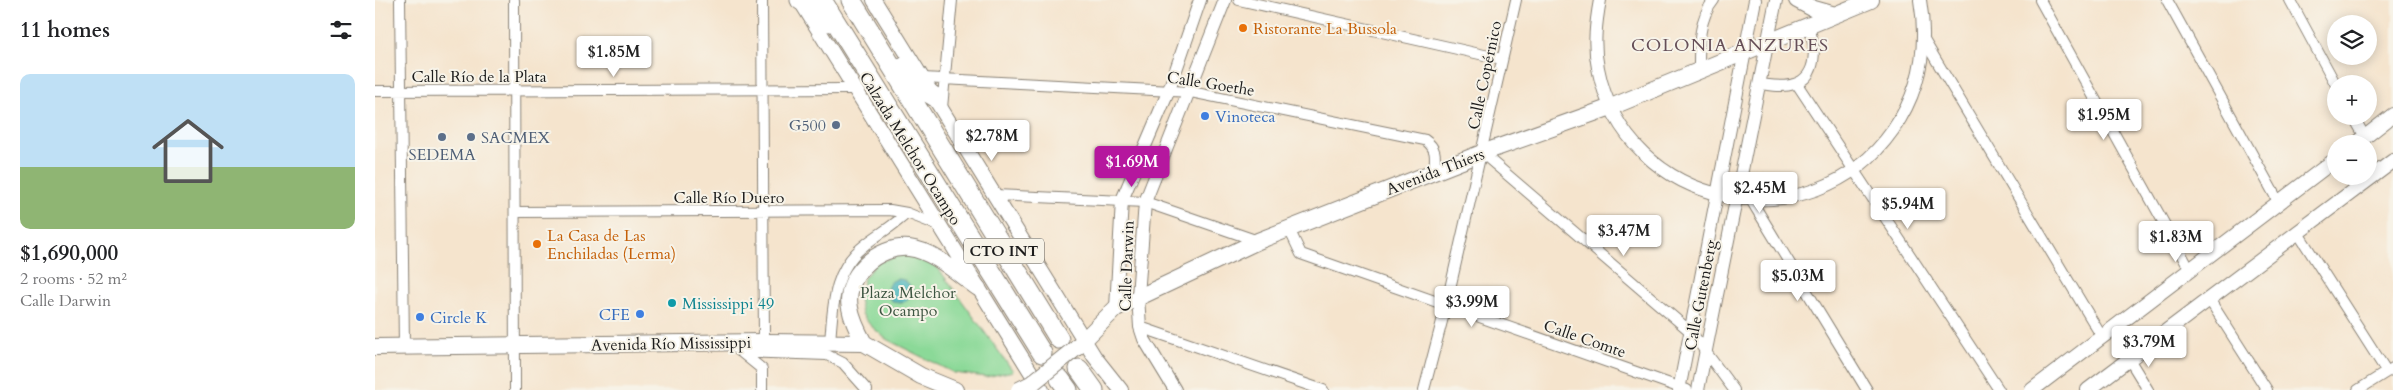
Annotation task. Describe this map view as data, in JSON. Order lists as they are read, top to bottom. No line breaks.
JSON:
{"streets":{"highway":["CTO INT"],"main road":["Calzada Melchor Ocampo","Avenida Thiers","Avenida Río Mississippi"],"street":["Calle Copérnico","Calle Río de la Plata","Calle Goethe","Calle Río Duero","Calle Darwin","Calle Gutenberg","Calle Comte"]},"crossings":[["Calle Copérnico","Avenida Thiers"],["Calle Copérnico","Calle Comte"],["Calle Río de la Plata","Calzada Melchor Ocampo"],["Calle Goethe","Avenida Thiers"],["Calle Goethe","CTO INT"],["Calle Goethe","Calle Darwin"],["Calzada Melchor Ocampo","Avenida Thiers"],["Calzada Melchor Ocampo","Calle Río Duero"],["Avenida Thiers","CTO INT"],["Avenida Thiers","Calle Darwin"],["Avenida Thiers","Calle Gutenberg"],["Avenida Thiers","Calle Comte"],["Calle Gutenberg","Calle Comte"]],"districts":["COLONIA ANZURES"],"parks":["Plaza Melchor Ocampo"],"places":["Ristorante La Bussola","Vinoteca","G500","SEDEMA","SACMEX","La Casa de Las Enchiladas (Lerma)","Mississippi 49","CFE","Circle K"],"page":{"heading":"11 homes","map_buttons":["+","−"],"price":["$1.85M","$1.95M","$2.78M","$1.69M","$2.45M","$5.94M","$3.47M","$1.83M","$5.03M","$3.99M","$3.79M"],"list":[{"name":"$1,690,000","note":"2 rooms · 52 m² · Calle Darwin"}]}}
